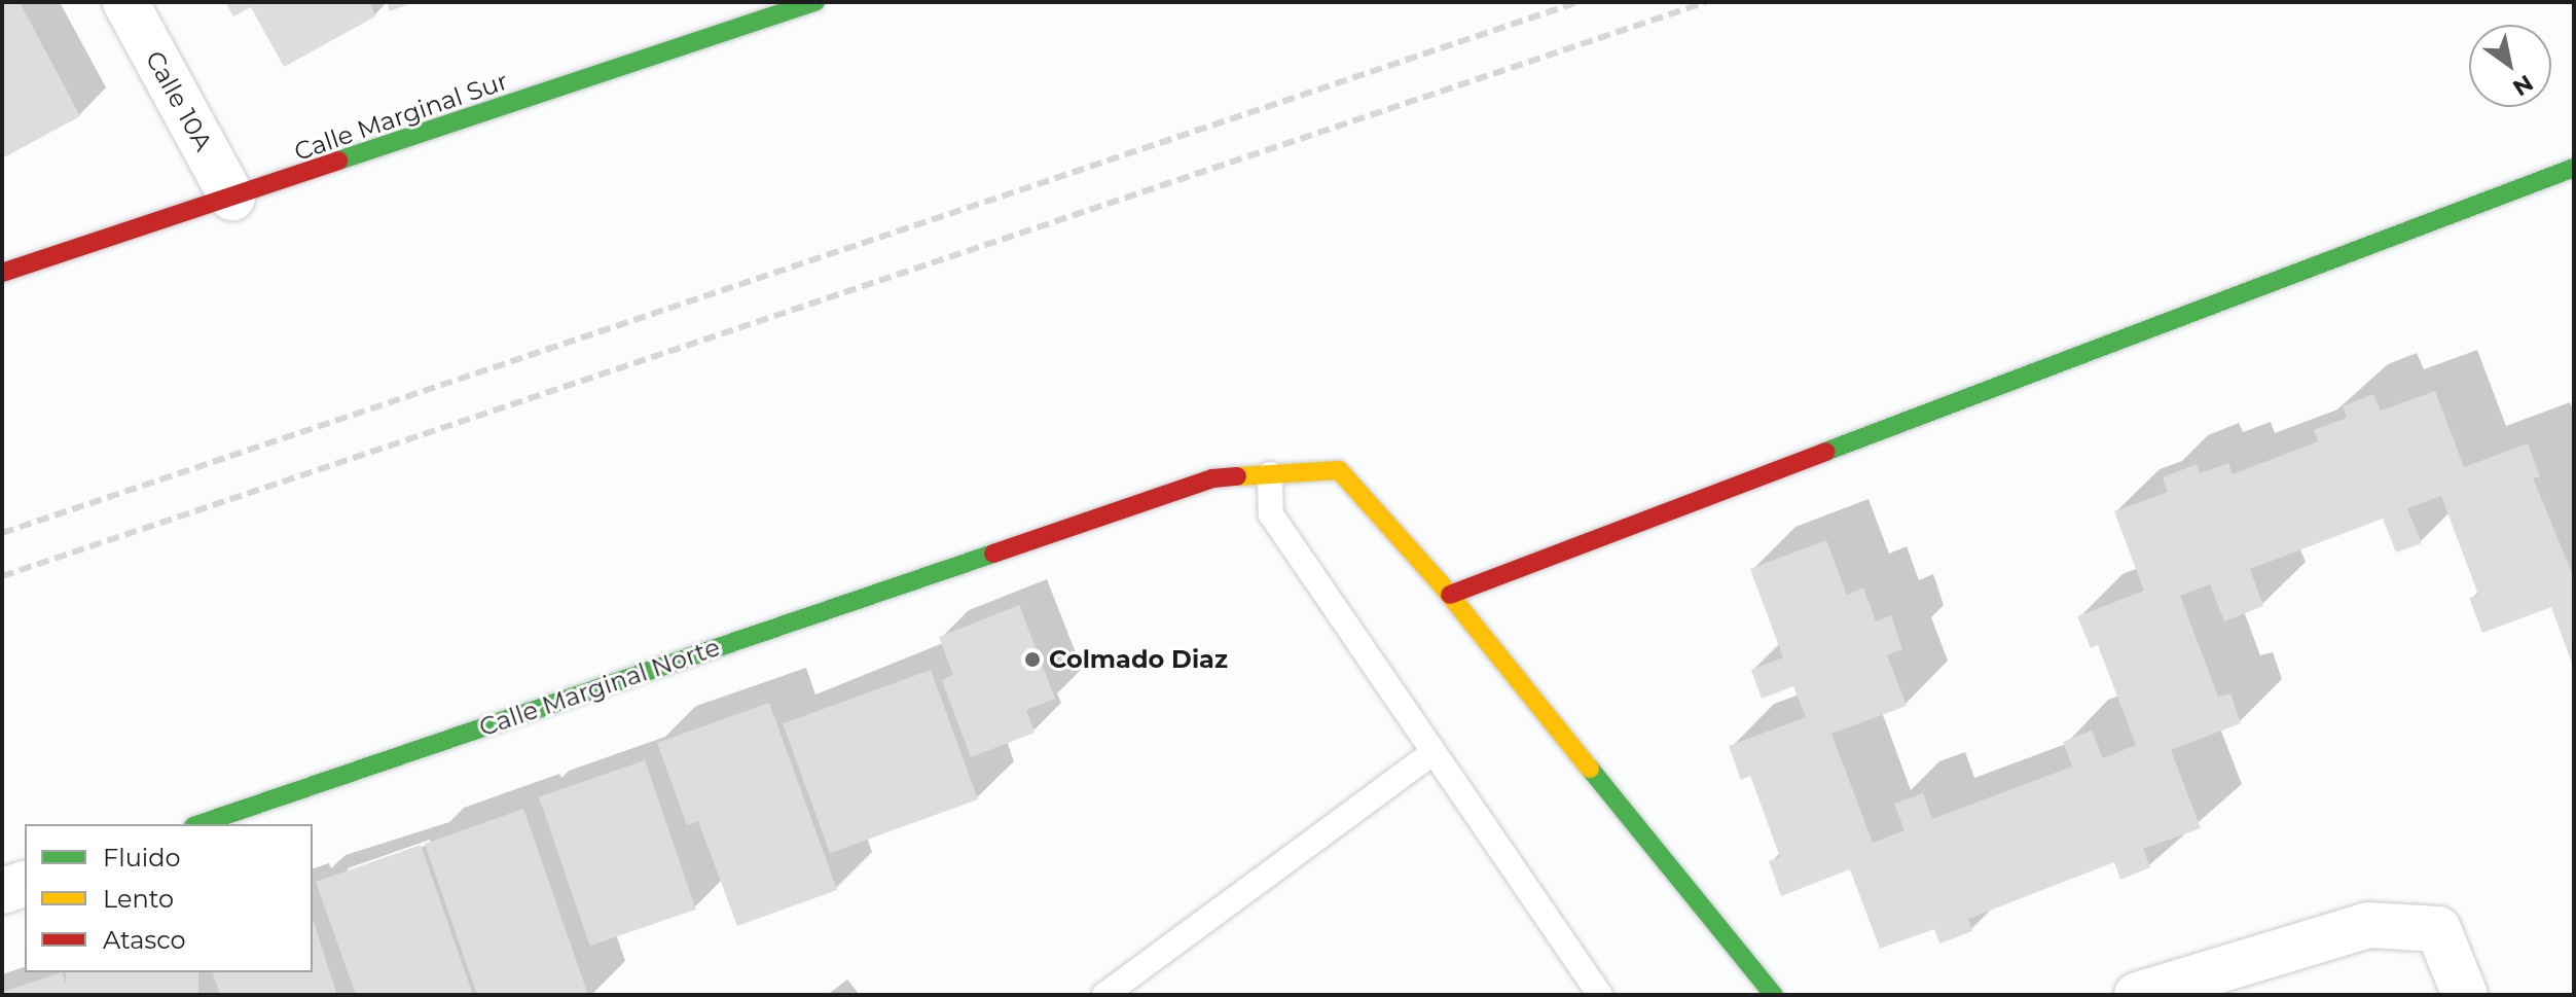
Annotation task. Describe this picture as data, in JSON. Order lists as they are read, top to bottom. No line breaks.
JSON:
{"streets":{"street":["Calle 10A","Calle Marginal Sur","Calle Marginal Norte"]},"crossings":[["Calle 10A","Calle Marginal Sur"]],"places":["Colmado Diaz"],"legend":["Fluido","Lento","Atasco"],"north":"bottom right"}
